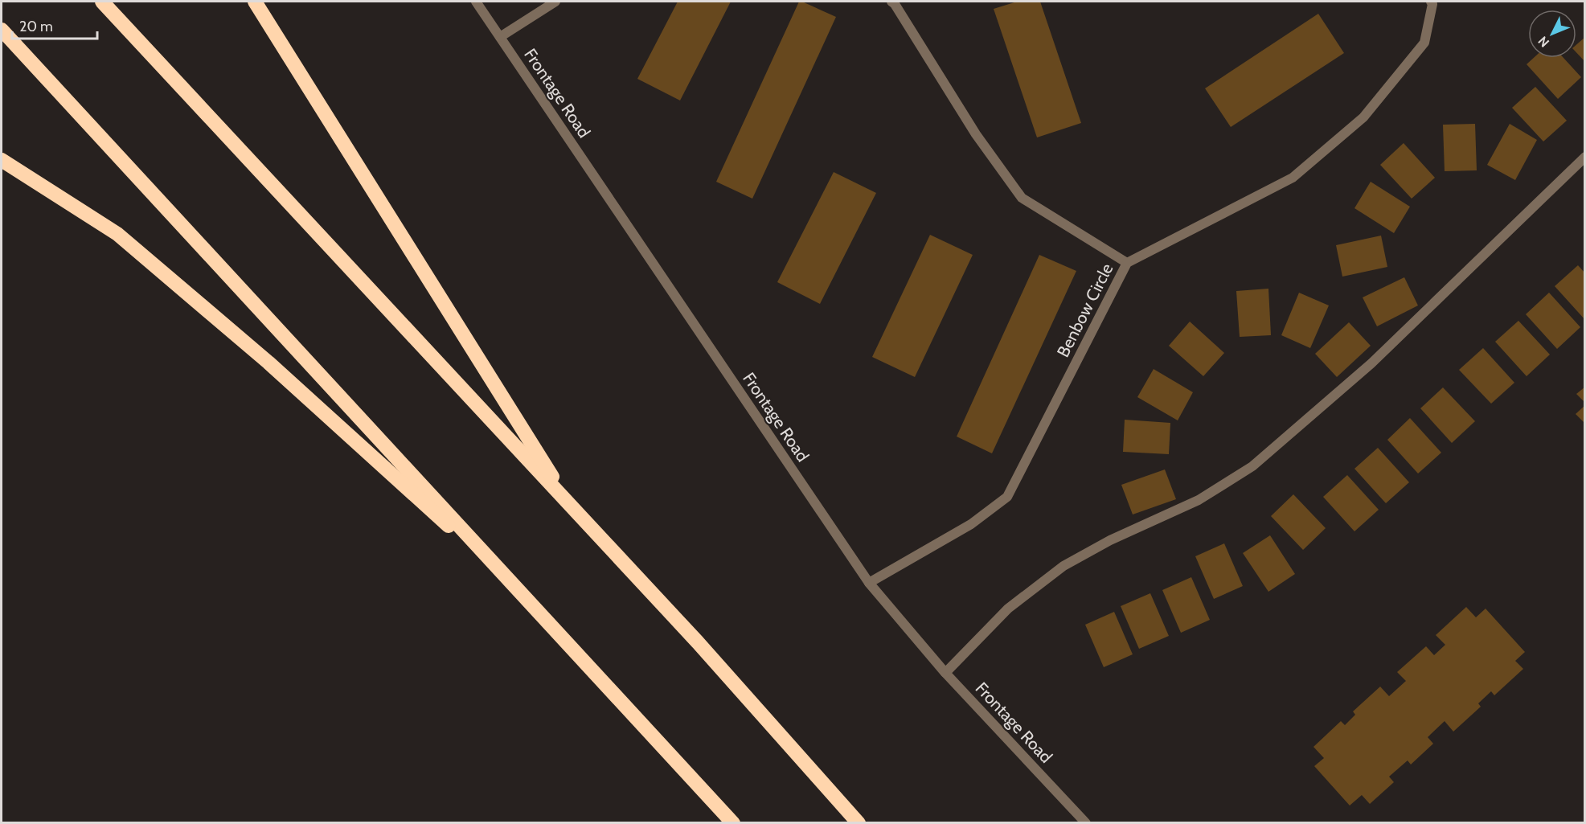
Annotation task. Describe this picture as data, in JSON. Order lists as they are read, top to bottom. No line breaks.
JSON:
{"streets":{"street":["Frontage Road","Benbow Circle"]},"crossings":[["Frontage Road","Benbow Circle"]],"scale_bar":"20 m","north":"bottom left"}
